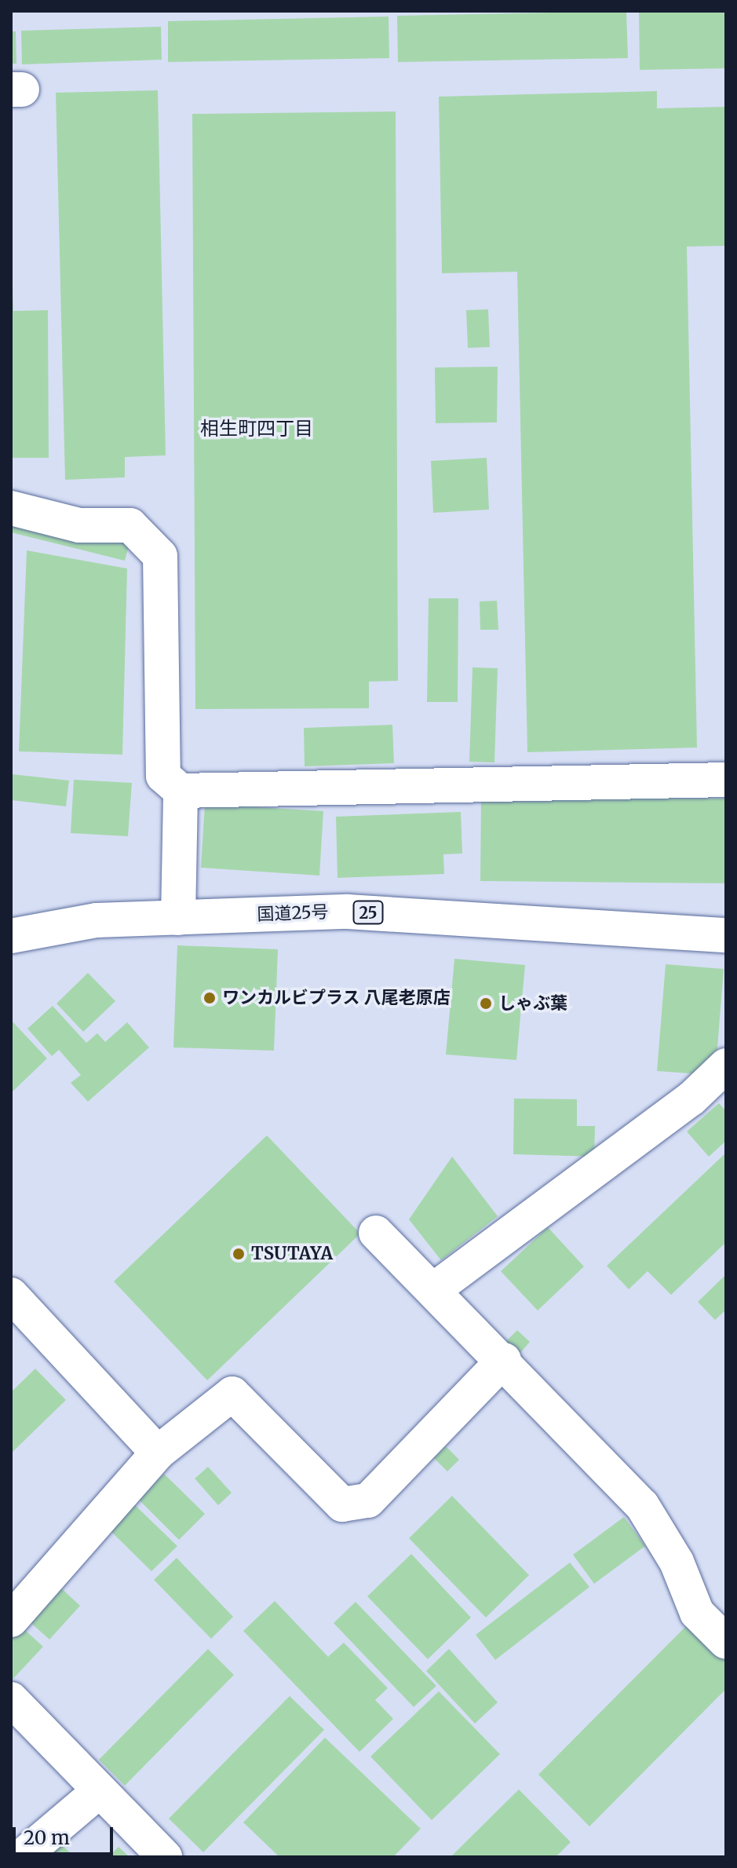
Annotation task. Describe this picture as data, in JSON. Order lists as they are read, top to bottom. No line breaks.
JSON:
{"streets":{"main road":["25","国道25号"]},"districts":["相生町四丁目"],"places":["ワンカルビプラス 八尾老原店","しゃぶ葉","TSUTAYA"],"scale_bar":"20 m"}
